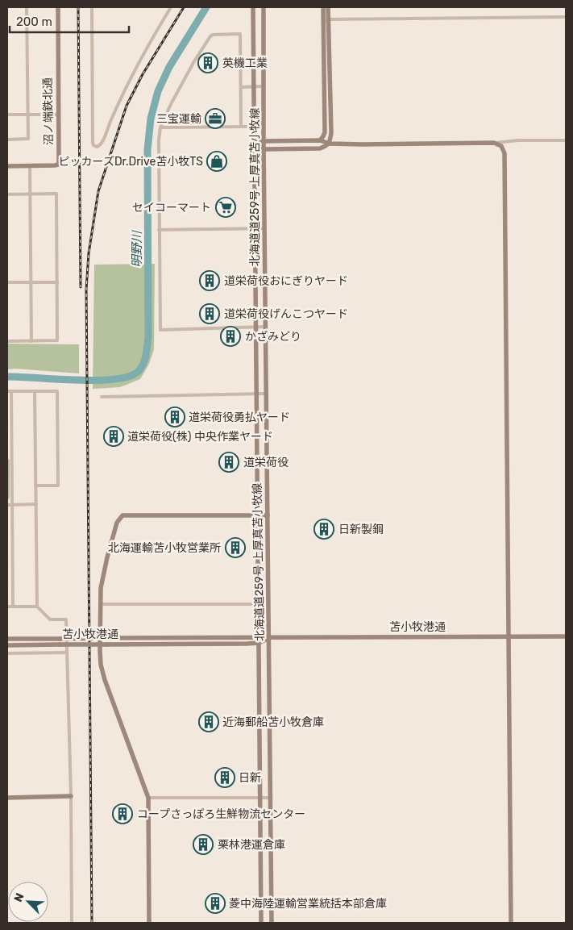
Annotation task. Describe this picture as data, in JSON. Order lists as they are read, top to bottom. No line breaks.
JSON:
{"streets":{"street":["沼ノ端鉄北通","北海道道259号 上厚真苫小牧線","苫小牧港通"]},"crossings":[["北海道道259号 上厚真苫小牧線","苫小牧港通"]],"water":["明野川"],"places":{"building":["英機工業","道栄荷役おにぎりヤード","道栄荷役げんこつヤード","かざみどり","道栄荷役勇払ヤード","道栄荷役(株) 中央作業ヤード","道栄荷役","日新製鋼","北海運輸苫小牧営業所","近海郵船苫小牧倉庫","日新","コープさっぽろ生鮮物流センター","栗林港運倉庫","菱中海陸運輸営業統括本部倉庫"],"office":["三宝運輸"],"shop":["ピッカーズDr.Drive苫小牧TS"],"supermarket":["セイコーマート"]},"scale_bar":"200 m","north":"top left"}
